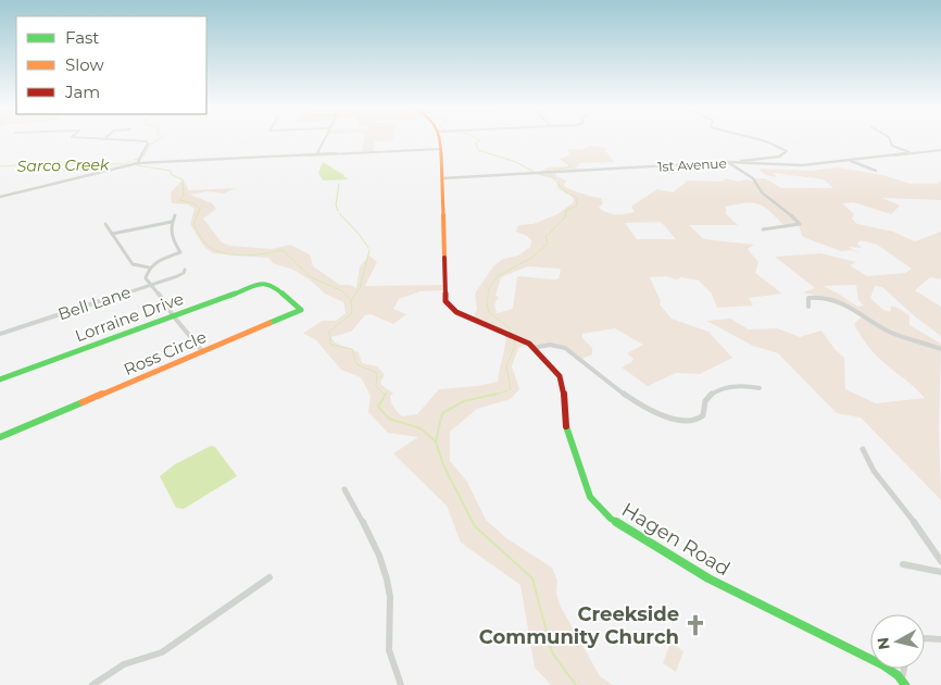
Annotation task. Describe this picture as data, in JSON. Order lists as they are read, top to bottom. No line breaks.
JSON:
{"streets":{"street":["1st Avenue","Bell Lane","Lorraine Drive","Ross Circle","Hagen Road"]},"crossings":[["1st Avenue","Hagen Road"],["Lorraine Drive","Ross Circle"]],"water":["Sarco Creek"],"places":{"church":["Creekside Community Church"]},"legend":["Fast","Slow","Jam"],"north":"left"}
